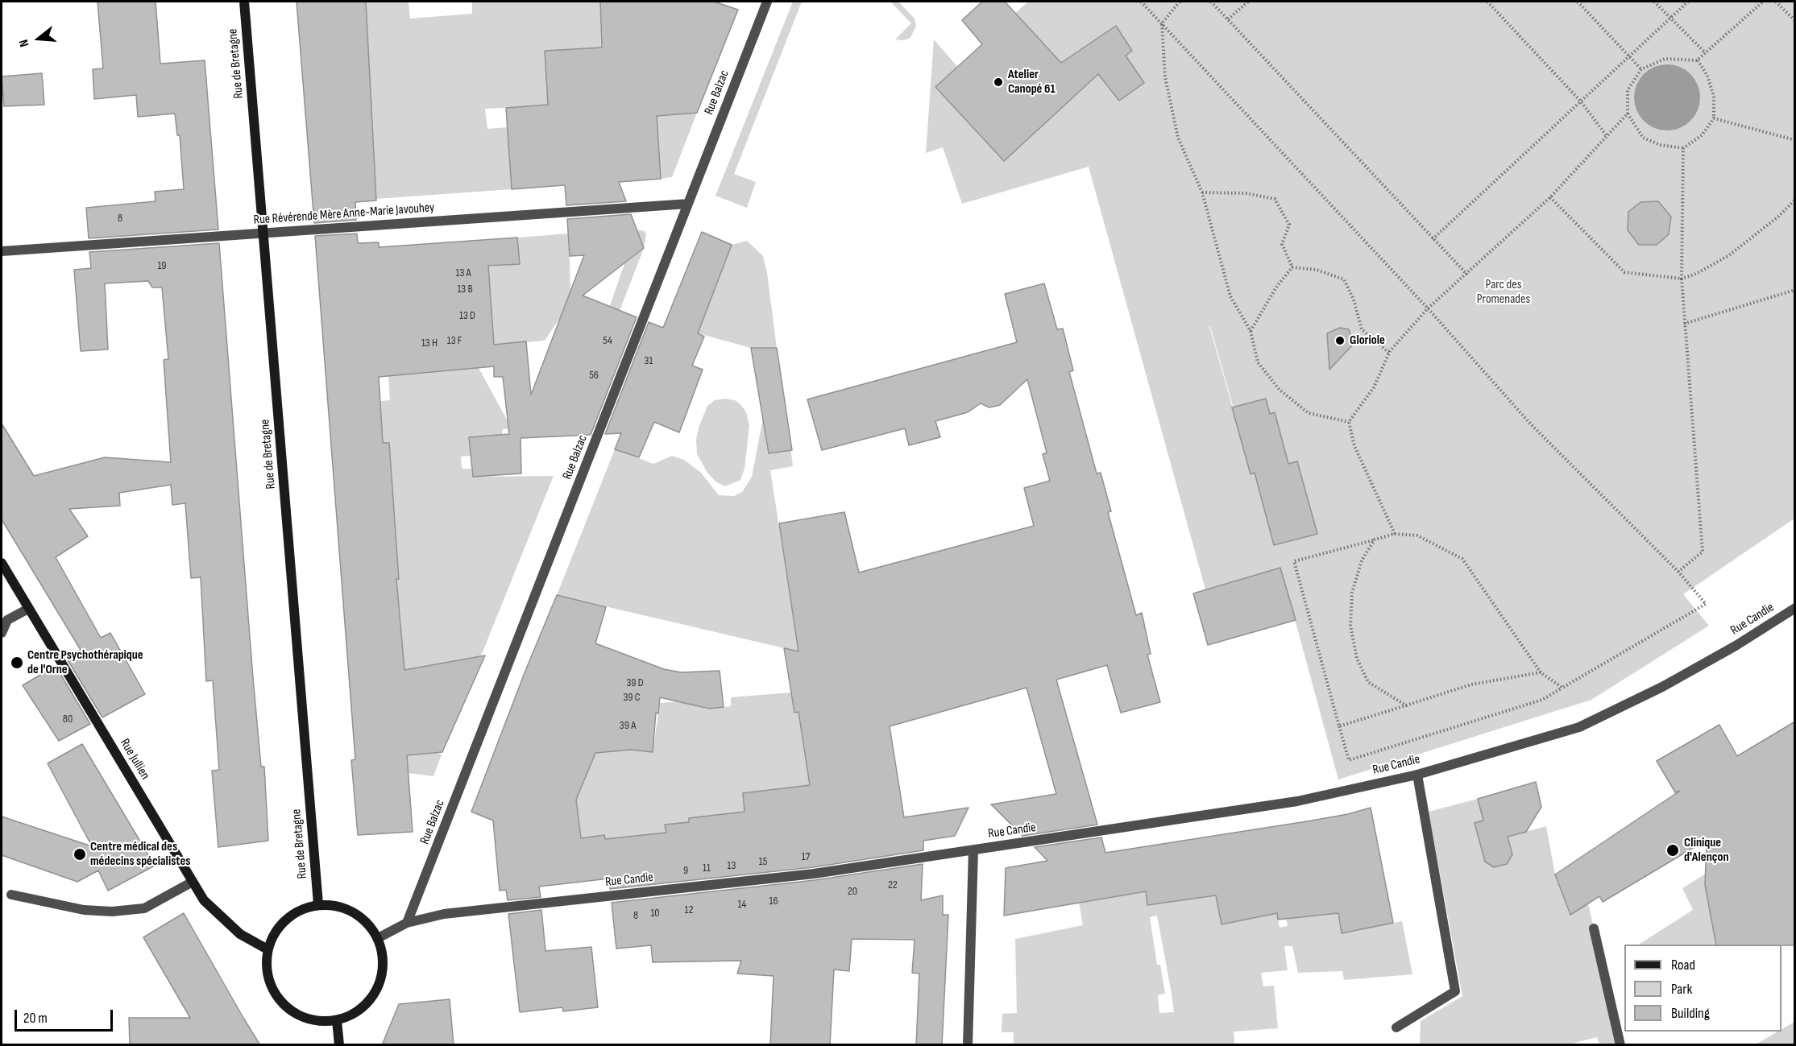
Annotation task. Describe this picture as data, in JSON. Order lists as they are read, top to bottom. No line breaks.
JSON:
{"streets":{"street":["Rue de Bretagne","Rue Balzac","Rue Révérende Mère Anne-Marie Javouhey","Rue Candie","Rue Jullien"]},"crossings":[["Rue de Bretagne","Rue Révérende Mère Anne-Marie Javouhey"],["Rue de Bretagne","Rue Candie"],["Rue de Bretagne","Rue Jullien"],["Rue Balzac","Rue Révérende Mère Anne-Marie Javouhey"],["Rue Balzac","Rue Candie"],["Rue Candie","Rue Jullien"]],"parks":["Parc des Promenades"],"places":["Atelier Canopé 61","Gloriole","Centre Psychothérapique de l'Orne","Clinique d'Alençon","Centre médical des médecins spécialistes"],"house_numbers":["8","19","13 A","13 B","13 D","13 F","54","13 H","31","56","39 D","39 C","80","39 A","17","15","13","11","9","22","20","16","14","12","10","8"],"legend":["Road","Park","Building"],"scale_bar":"20 m","north":"left"}
